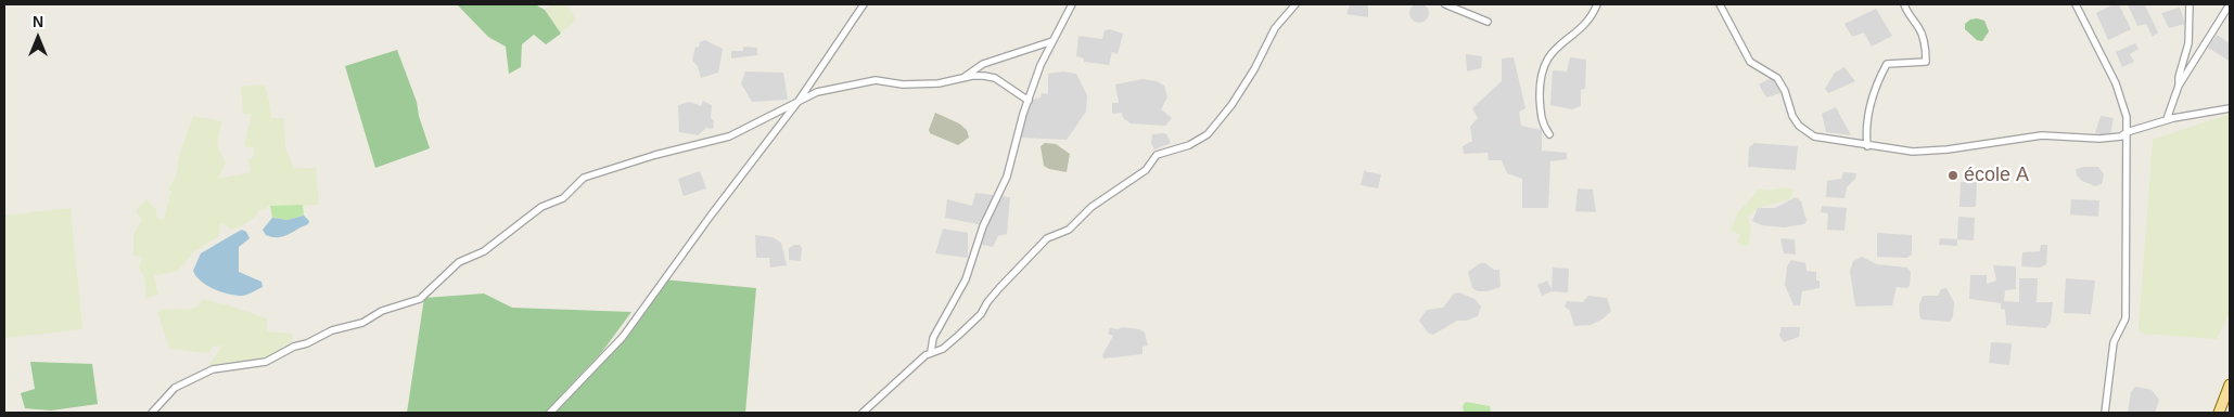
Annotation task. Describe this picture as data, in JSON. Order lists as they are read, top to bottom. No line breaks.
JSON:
{"places":["école A"],"north":"top"}
